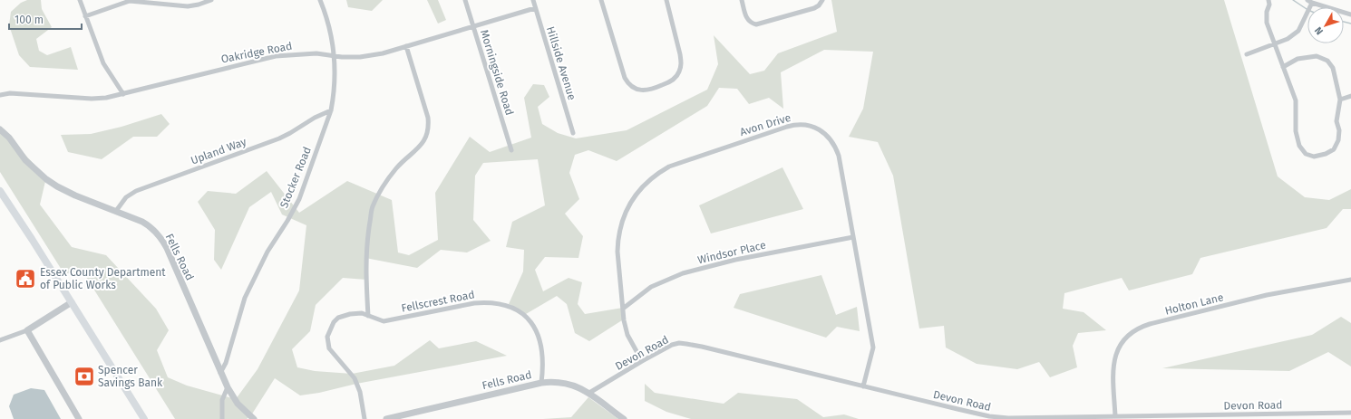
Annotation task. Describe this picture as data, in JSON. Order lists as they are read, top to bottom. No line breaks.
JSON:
{"streets":{"street":["Oakridge Road","Hillside Avenue","Morningside Road","Avon Drive","Upland Way","Stocker Road","Windsor Place","Fells Road","Fellscrest Road","Holton Lane","Devon Road"]},"crossings":[["Oakridge Road","Hillside Avenue"],["Oakridge Road","Morningside Road"],["Oakridge Road","Stocker Road"],["Avon Drive","Windsor Place"],["Avon Drive","Devon Road"],["Upland Way","Stocker Road"],["Upland Way","Fells Road"],["Stocker Road","Fells Road"],["Fells Road","Fellscrest Road"],["Fells Road","Devon Road"],["Holton Lane","Devon Road"]],"places":{"public building":["Essex County Department of Public Works"],"bank":["Spencer Savings Bank"]},"scale_bar":"100 m","north":"bottom left"}
